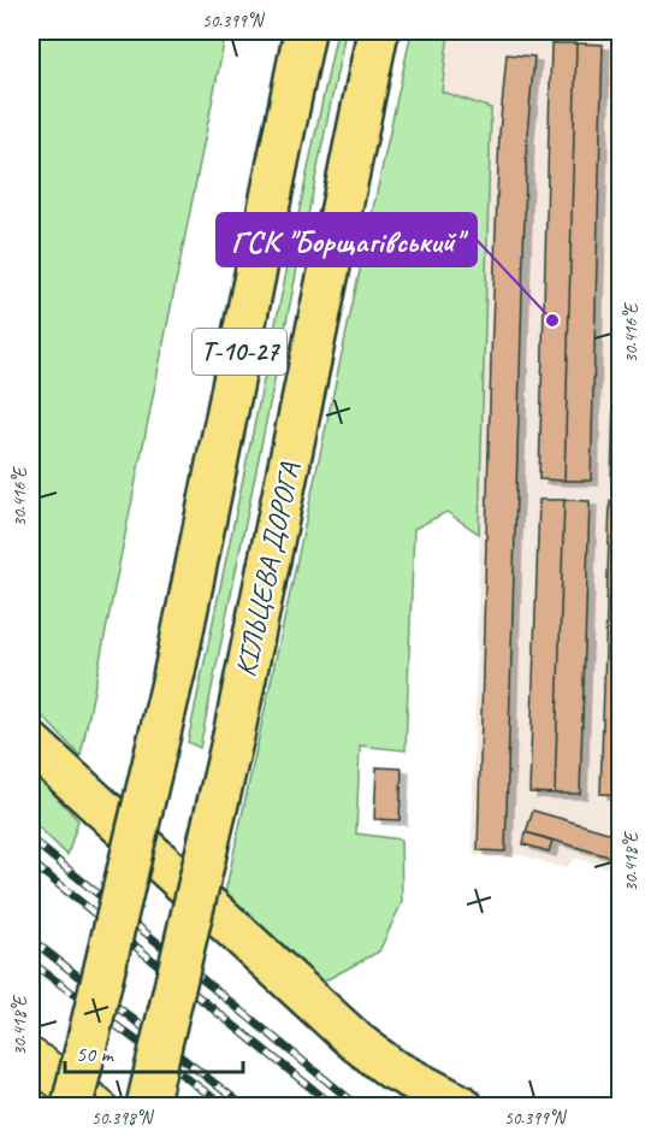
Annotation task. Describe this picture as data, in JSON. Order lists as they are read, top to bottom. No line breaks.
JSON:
{"streets":{"highway":["Т-10-27","КІЛЬЦЕВА ДОРОГА"]},"places":["ГСК \"Борщагівський\""],"scale_bar":"50 m","coordinates":["50.399°N","30.416°E","30.418°E","50.398°N"]}
